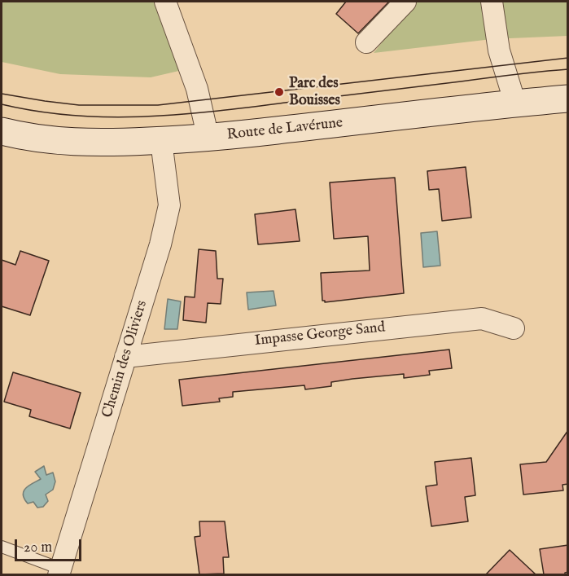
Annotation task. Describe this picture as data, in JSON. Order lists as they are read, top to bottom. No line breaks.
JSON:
{"streets":{"main road":["Route de Lavérune"],"street":["Impasse George Sand","Chemin des Oliviers"]},"crossings":[["Route de Lavérune","Chemin des Oliviers"],["Impasse George Sand","Chemin des Oliviers"]],"places":["Parc des Bouisses"],"scale_bar":"20 m"}
